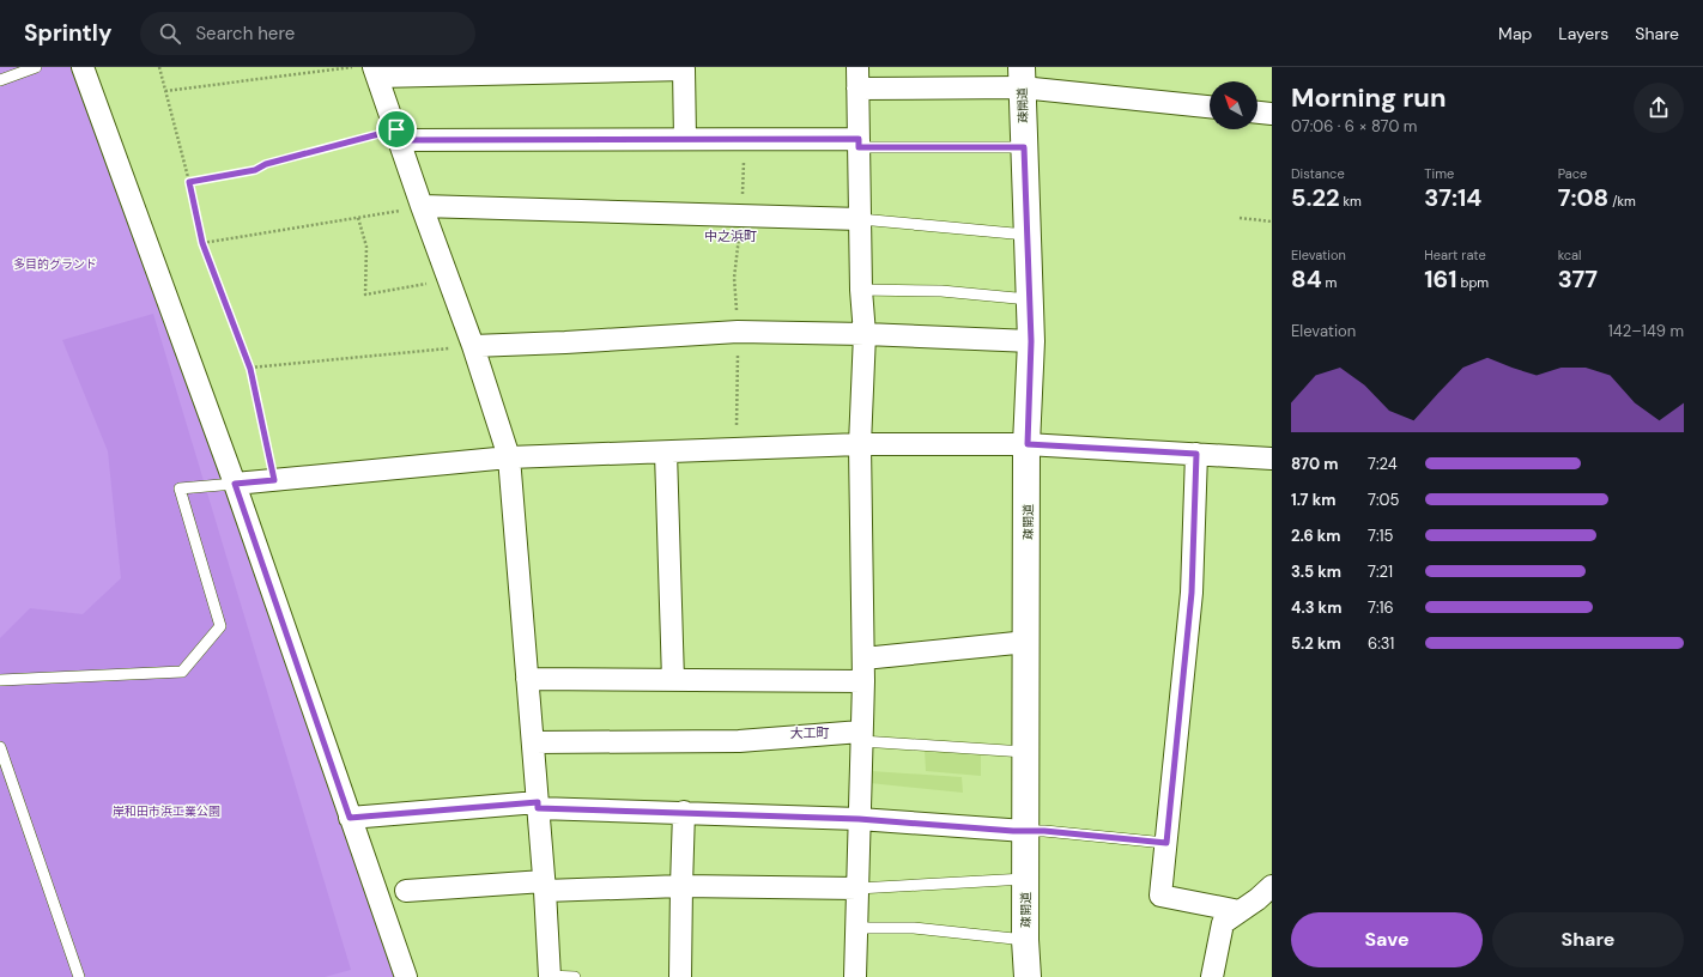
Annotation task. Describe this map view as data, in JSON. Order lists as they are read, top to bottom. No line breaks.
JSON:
{"streets":{"street":["疎開道"]},"districts":["中之浜町","大工町"],"parks":["多目的グランド","岸和田市浜工業公園"],"north":"top left","page":{"header":"Sprintly","search":"Search here","nav":["Map","Layers","Share"],"heading":["Morning run","07:06 · 6 × 870 m"],"stats":[["Distance","5.22 km"],["Time","37:14"],["Pace","7:08 /km"],["Elevation","84 m"],["Heart rate","161 bpm"],["kcal","377"]],"chart":["Elevation","142–149 m"],"list":[{"name":"870 m","note":"7:24"},{"name":"1.7 km","note":"7:05"},{"name":"2.6 km","note":"7:15"},{"name":"3.5 km","note":"7:21"},{"name":"4.3 km","note":"7:16"},{"name":"5.2 km","note":"6:31"}],"buttons":["Save","Share"]}}
